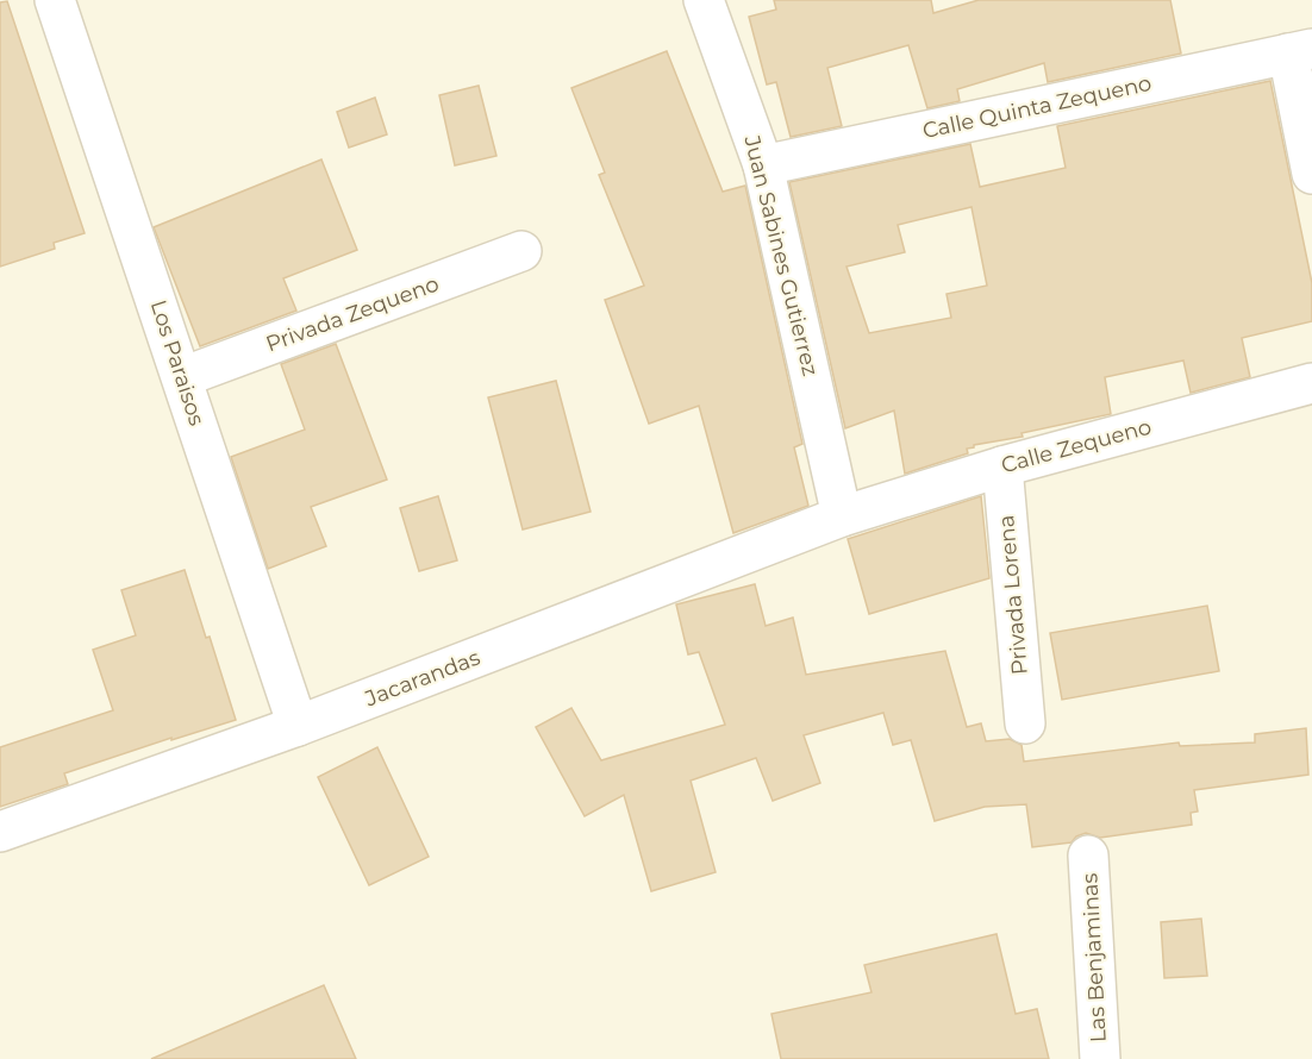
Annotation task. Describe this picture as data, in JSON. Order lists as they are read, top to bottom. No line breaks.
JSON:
{"streets":{"street":["Calle Quinta Zequeno","Juan Sabines Gutierrez","Privada Zequeno","Los Paraisos","Calle Zequeno","Privada Lorena","Jacarandas","Las Benjaminas"]},"crossings":[["Calle Quinta Zequeno","Juan Sabines Gutierrez"],["Juan Sabines Gutierrez","Calle Zequeno"],["Juan Sabines Gutierrez","Jacarandas"],["Privada Zequeno","Los Paraisos"],["Los Paraisos","Jacarandas"],["Calle Zequeno","Privada Lorena"],["Calle Zequeno","Jacarandas"]]}
